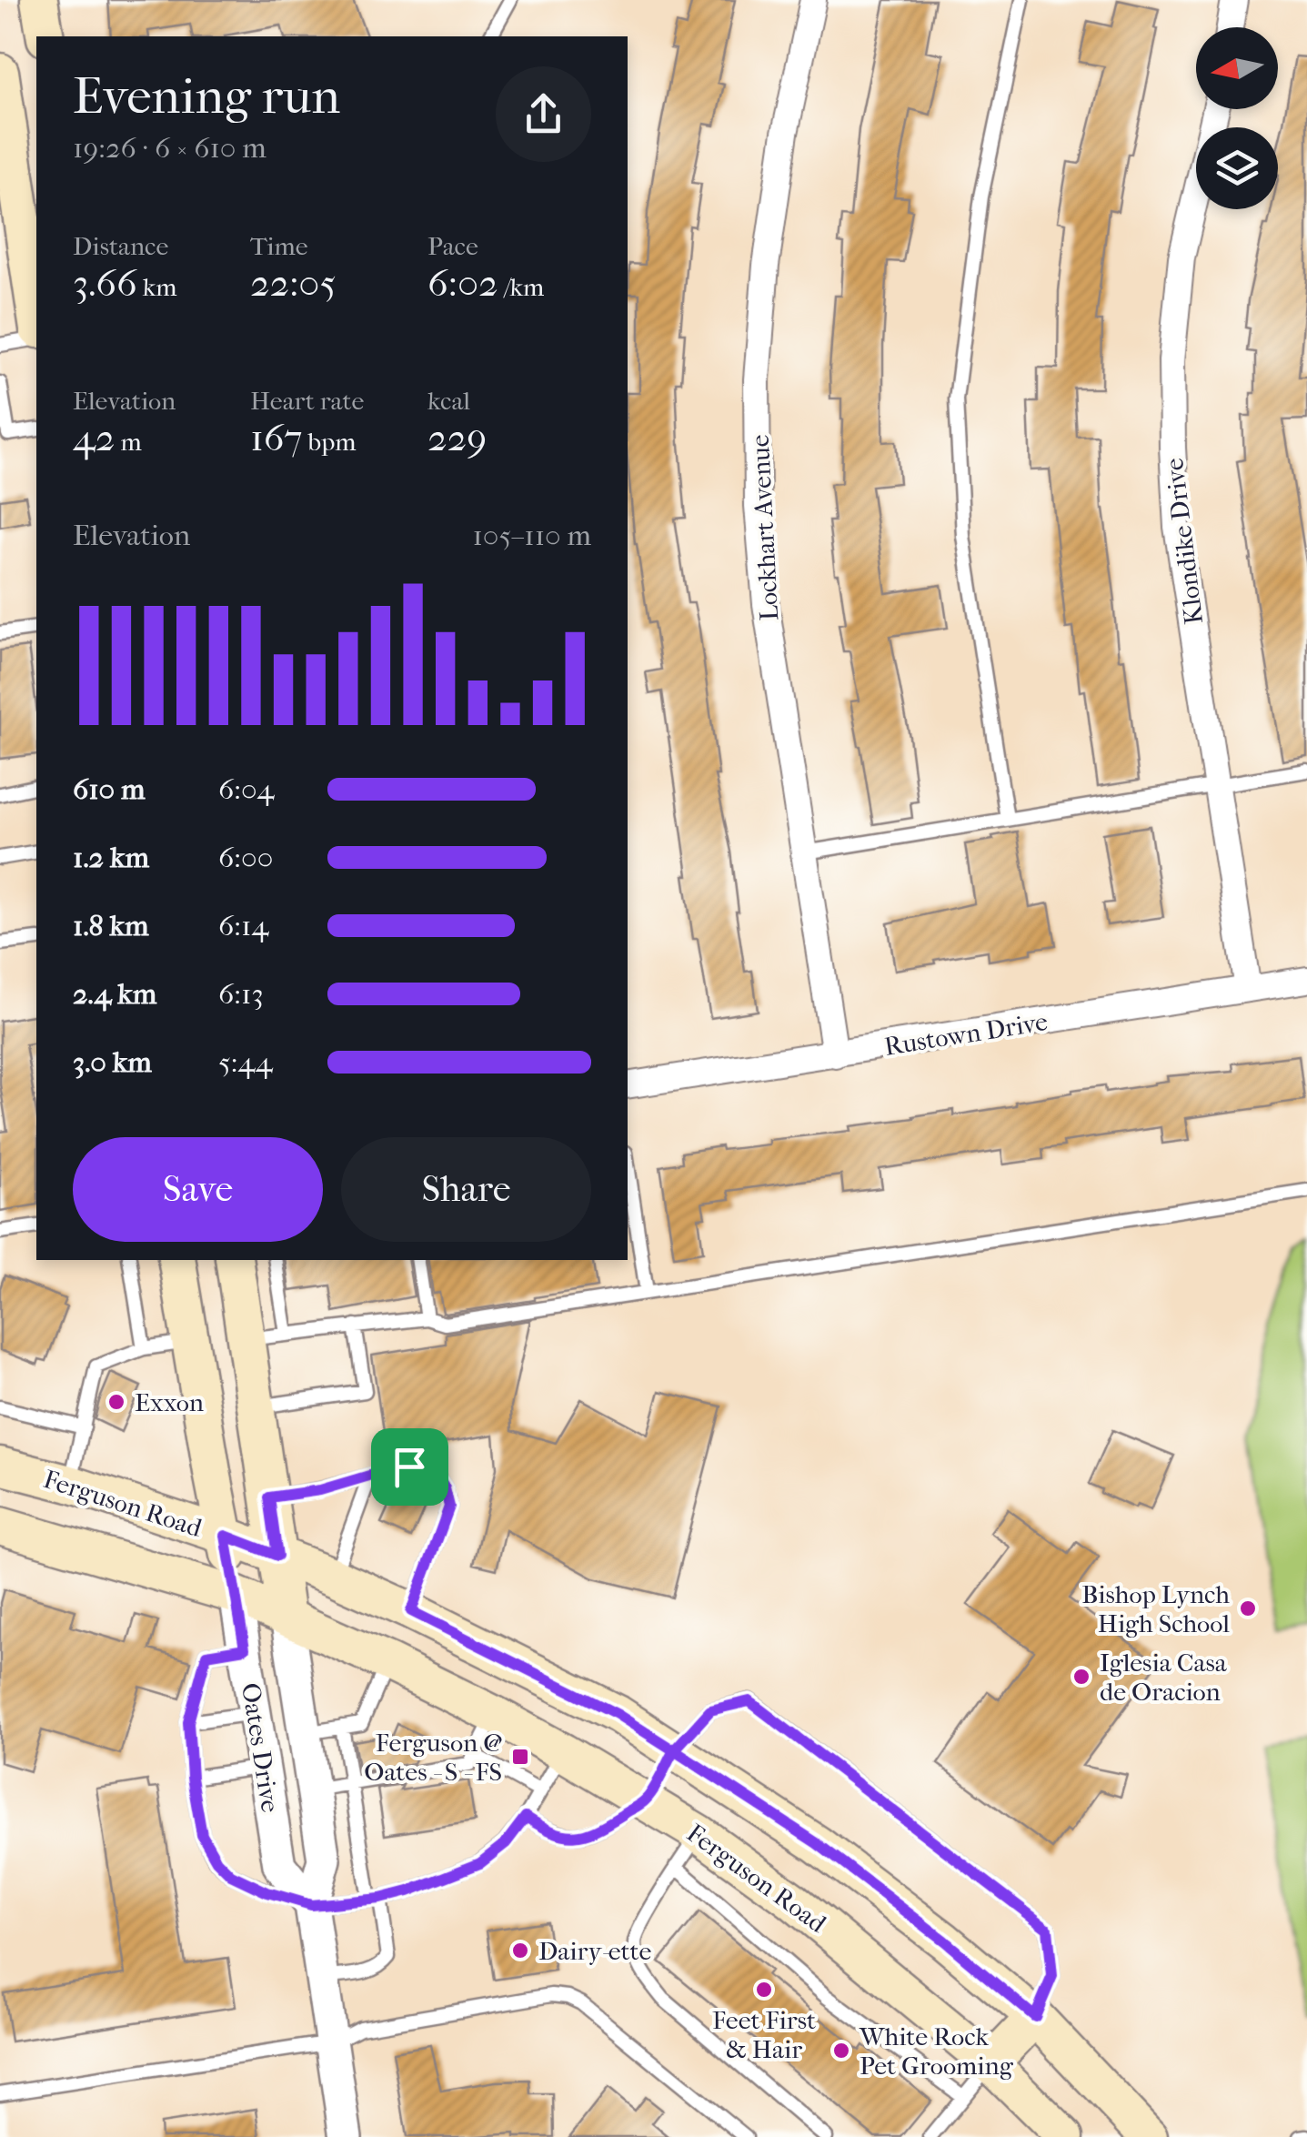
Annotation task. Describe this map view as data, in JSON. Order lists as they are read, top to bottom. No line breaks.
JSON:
{"streets":{"main road":["Ferguson Road","Oates Drive"],"street":["Lockhart Avenue","Klondike Drive","Rustown Drive"]},"crossings":[["Lockhart Avenue","Rustown Drive"],["Klondike Drive","Rustown Drive"],["Ferguson Road","Oates Drive"]],"places":{"other":["Exxon","Bishop Lynch High School","Iglesia Casa de Oracion","Dairy-ette","Feet First & Hair","White Rock Pet Grooming"],"transit":["Ferguson @ Oates - S - FS"]},"north":"left","page":{"heading":["Evening run","19:26 · 6 × 610 m"],"stats":[["Distance","3.66 km"],["Time","22:05"],["Pace","6:02 /km"],["Elevation","42 m"],["Heart rate","167 bpm"],["kcal","229"]],"chart":["Elevation","105–110 m"],"list":[{"name":"610 m","note":"6:04"},{"name":"1.2 km","note":"6:00"},{"name":"1.8 km","note":"6:14"},{"name":"2.4 km","note":"6:13"},{"name":"3.0 km","note":"5:44"}],"buttons":["Save","Share"]}}
